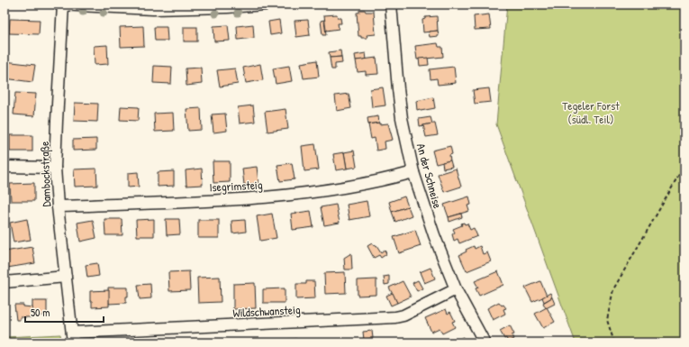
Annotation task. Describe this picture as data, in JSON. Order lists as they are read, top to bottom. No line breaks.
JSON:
{"streets":{"street":["Dambockstraße","An der Schneise","Isegrimsteig","Wildschwansteig"]},"crossings":[["Dambockstraße","Isegrimsteig"],["Dambockstraße","Wildschwansteig"],["An der Schneise","Isegrimsteig"],["An der Schneise","Wildschwansteig"]],"parks":["Tegeler Forst (südl. Teil)"],"scale_bar":"50 m"}
